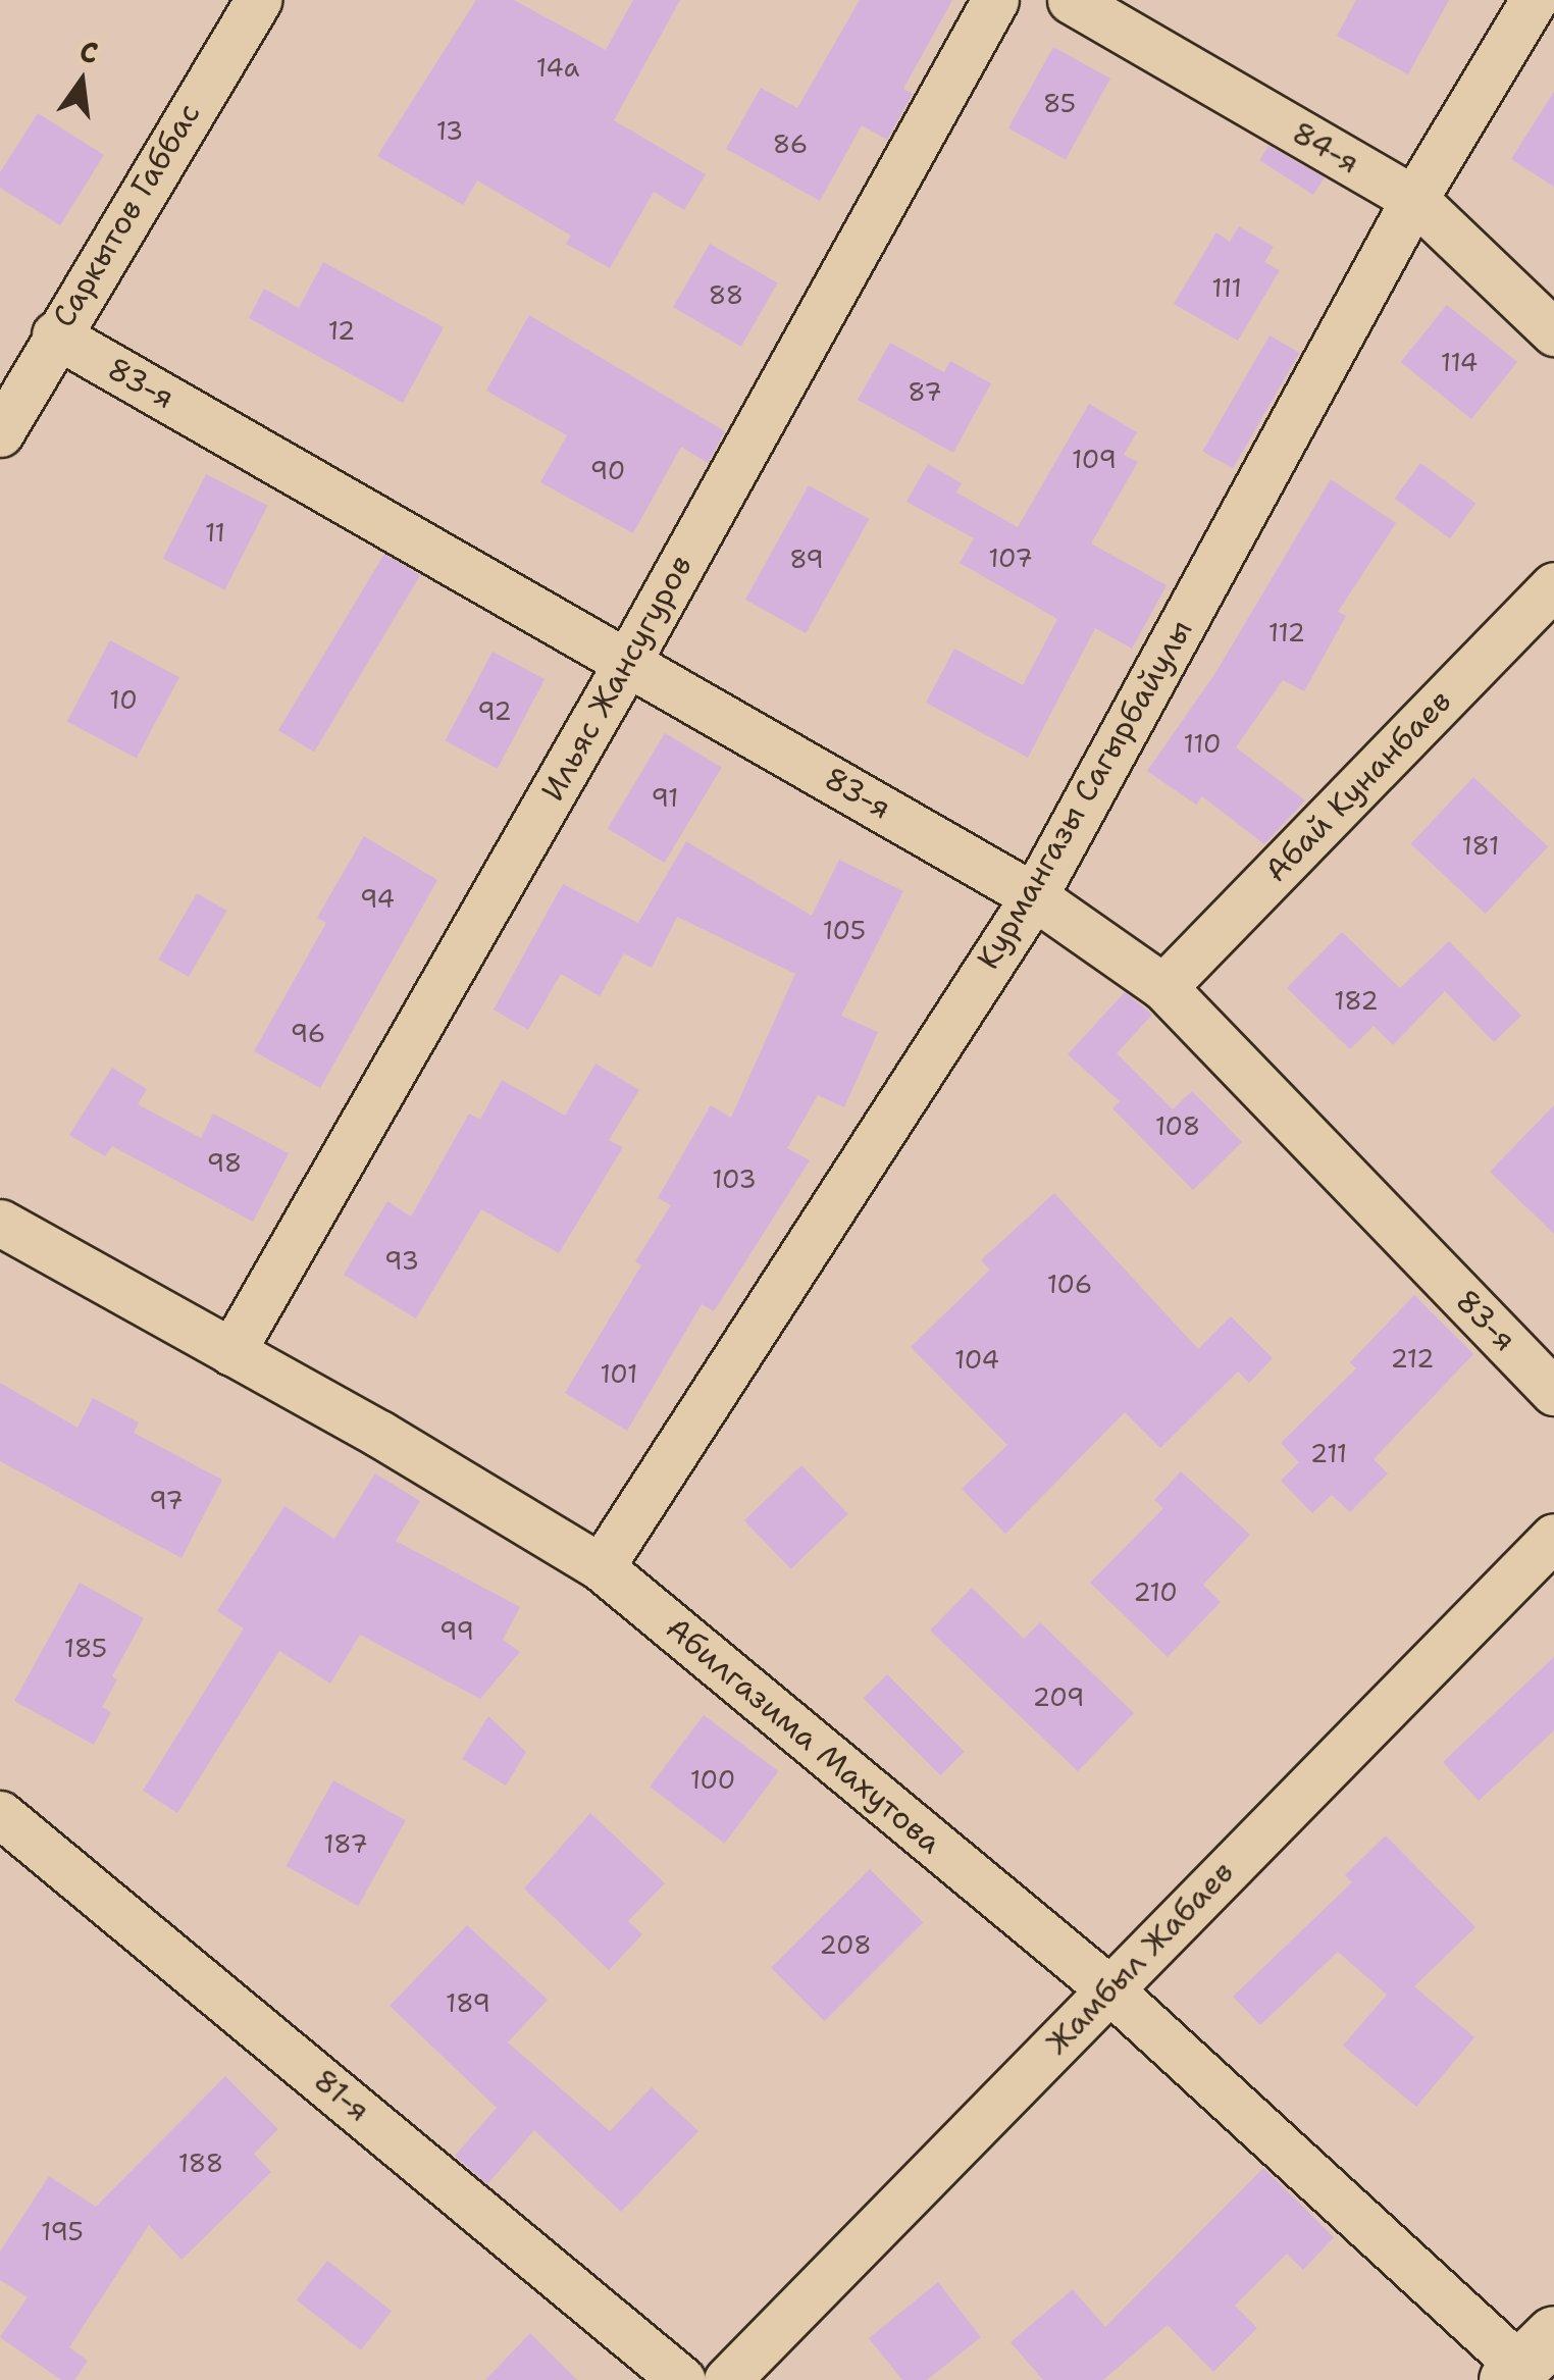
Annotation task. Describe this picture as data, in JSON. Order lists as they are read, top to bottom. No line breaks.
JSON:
{"streets":{"street":["84-я","Саркытов Габбас","83-я","Ильяс Жансугуров","Абай Кунанбаев","Курмангазы Сагырбайулы","Абилгазима Махутова","Жамбыл Жабаев","81-я"]},"crossings":[["84-я","Курмангазы Сагырбайулы"],["Саркытов Габбас","83-я"],["83-я","Ильяс Жансугуров"],["83-я","Абай Кунанбаев"],["83-я","Курмангазы Сагырбайулы"],["Ильяс Жансугуров","Абилгазима Махутова"],["Курмангазы Сагырбайулы","Абилгазима Махутова"],["Абилгазима Махутова","Жамбыл Жабаев"]],"house_numbers":["14а","85","13","86","111","88","12","114","87","109","90","11","107","89","112","10","92","110","91","181","94","105","182","96","108","98","103","93","106","212","104","101","211","97","210","99","185","209","100","187","208","189","188","195"],"north":"top"}
